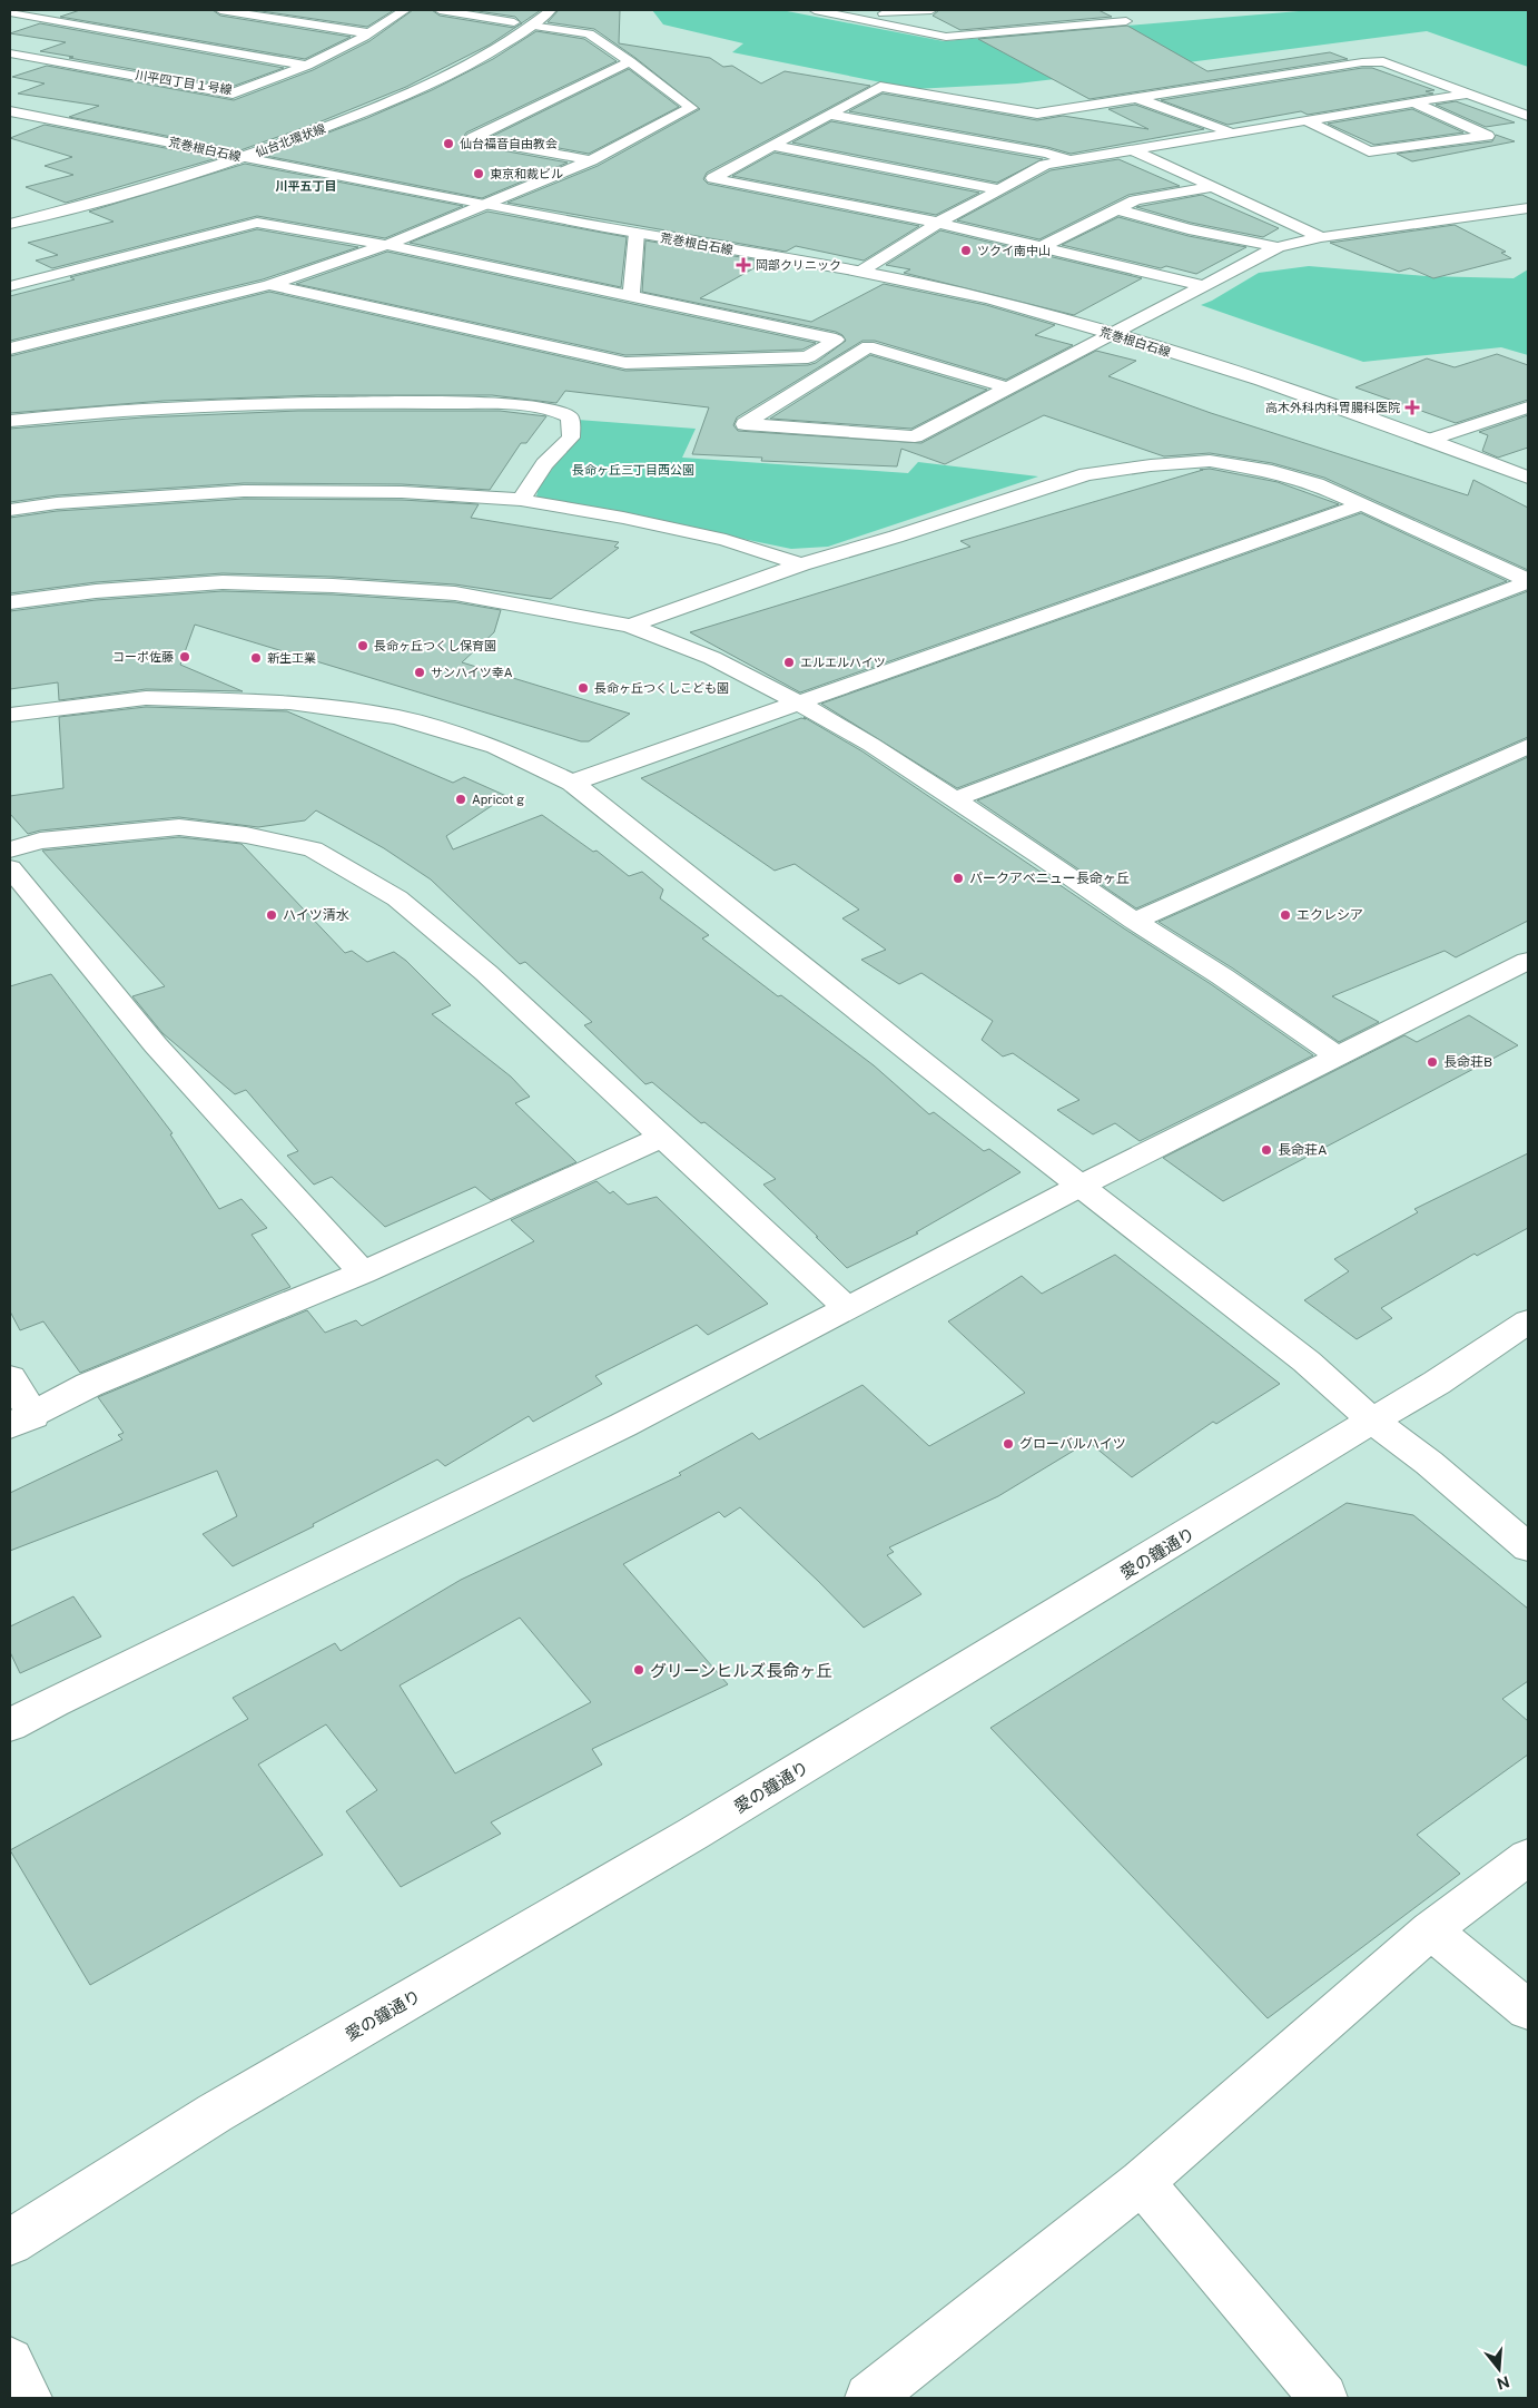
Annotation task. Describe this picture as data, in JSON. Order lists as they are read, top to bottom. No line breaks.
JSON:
{"streets":{"street":["川平四丁目１号線","仙台北環状線","荒巻根白石線","愛の鐘通り"]},"crossings":[["仙台北環状線","荒巻根白石線"]],"districts":["川平五丁目"],"parks":["長命ヶ丘三丁目西公園"],"places":{"other":["仙台福音自由教会","東京和裁ビル","ツクイ南中山","長命ヶ丘つくし保育園","コーポ佐藤","新生工業","エルエルハイツ","サンハイツ幸A","長命ヶ丘つくしこども園","Apricot g","パークアベニュー長命ヶ丘","ハイツ清水","エクレシア","長命荘B","長命荘A","グローバルハイツ","グリーンヒルズ長命ヶ丘"],"health":["岡部クリニック","高木外科内科胃腸科医院"]},"north":"bottom"}
